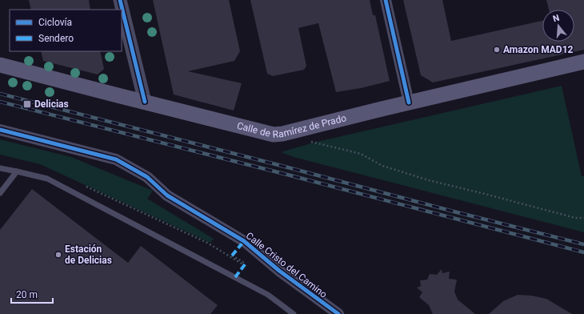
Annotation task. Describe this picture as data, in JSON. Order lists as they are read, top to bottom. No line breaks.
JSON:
{"streets":{"main road":["Calle de Ramírez de Prado"],"street":["Calle Cristo del Camino"]},"places":{"other":["Amazon MAD12","Estación de Delicias"],"transit":["Delicias"]},"legend":["Ciclovía","Sendero"],"scale_bar":"20 m","north":"top"}
